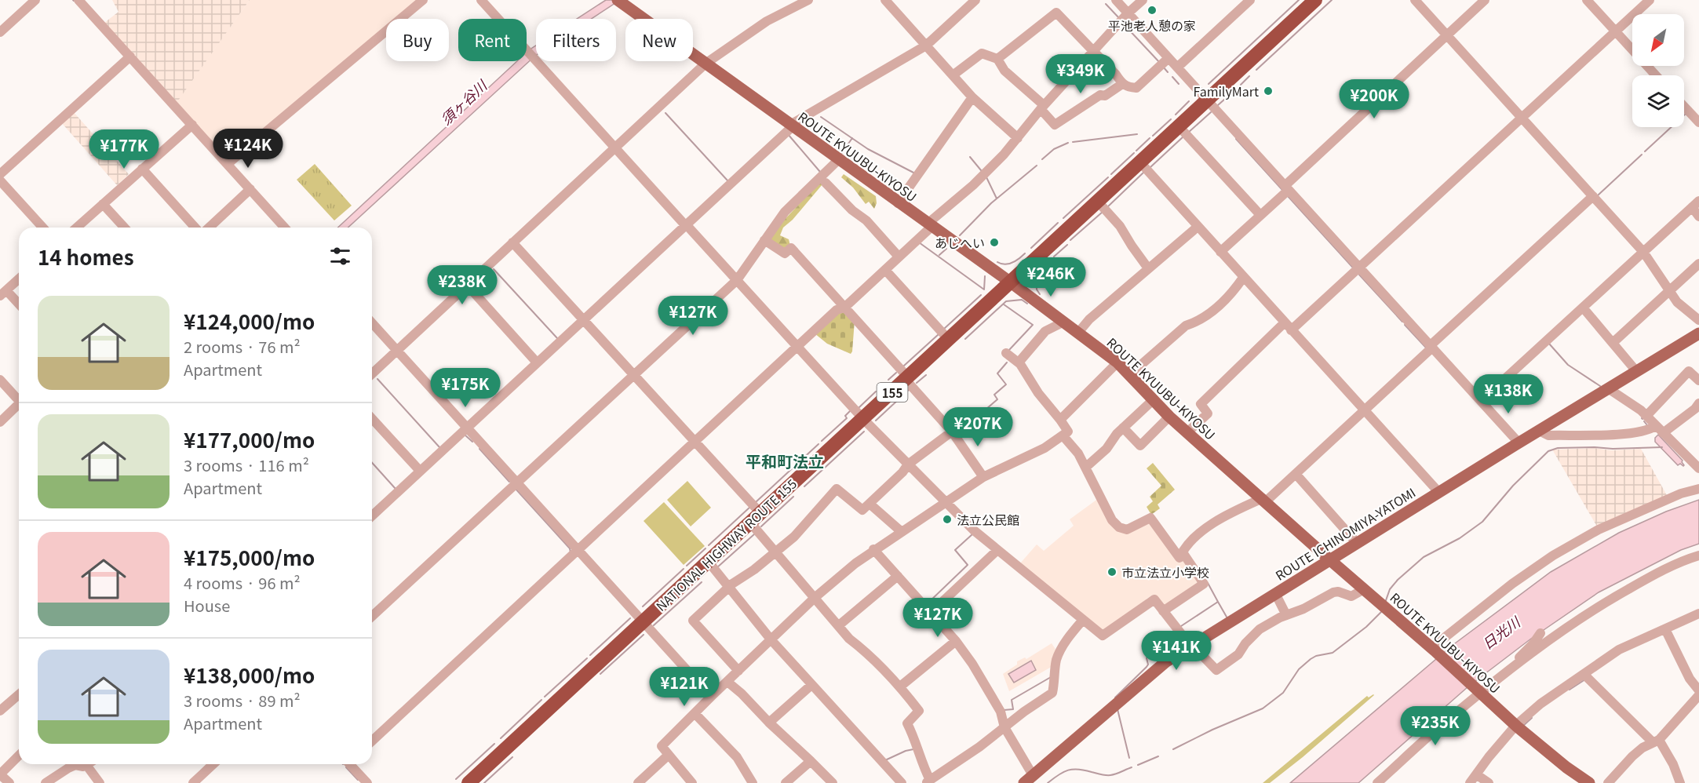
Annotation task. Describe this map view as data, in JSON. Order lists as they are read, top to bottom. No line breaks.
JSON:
{"streets":{"highway":["155","NATIONAL HIGHWAY ROUTE 155"],"main road":["ROUTE KYUUBU-KIYOSU","ROUTE ICHINOMIYA-YATOMI"]},"crossings":[["ROUTE KYUUBU-KIYOSU","ROUTE ICHINOMIYA-YATOMI"],["ROUTE KYUUBU-KIYOSU","NATIONAL HIGHWAY ROUTE 155"]],"districts":["平和町法立"],"water":["須ヶ谷川","日光川"],"places":["平池老人憩の家","FamilyMart","あじへい","法立公民館","市立法立小学校"],"north":"bottom left","page":{"chip":["Buy","Rent","Filters","New"],"price":["¥349K","¥200K","¥124K","¥177K","¥246K","¥238K","¥127K","¥175K","¥138K","¥207K","¥127K","¥141K","¥121K","¥235K"],"heading":"14 homes","list":[{"name":"¥124,000/mo","note":"2 rooms · 76 m² · Apartment"},{"name":"¥177,000/mo","note":"3 rooms · 116 m² · Apartment"},{"name":"¥175,000/mo","note":"4 rooms · 96 m² · House"},{"name":"¥138,000/mo","note":"3 rooms · 89 m² · Apartment"}]}}
